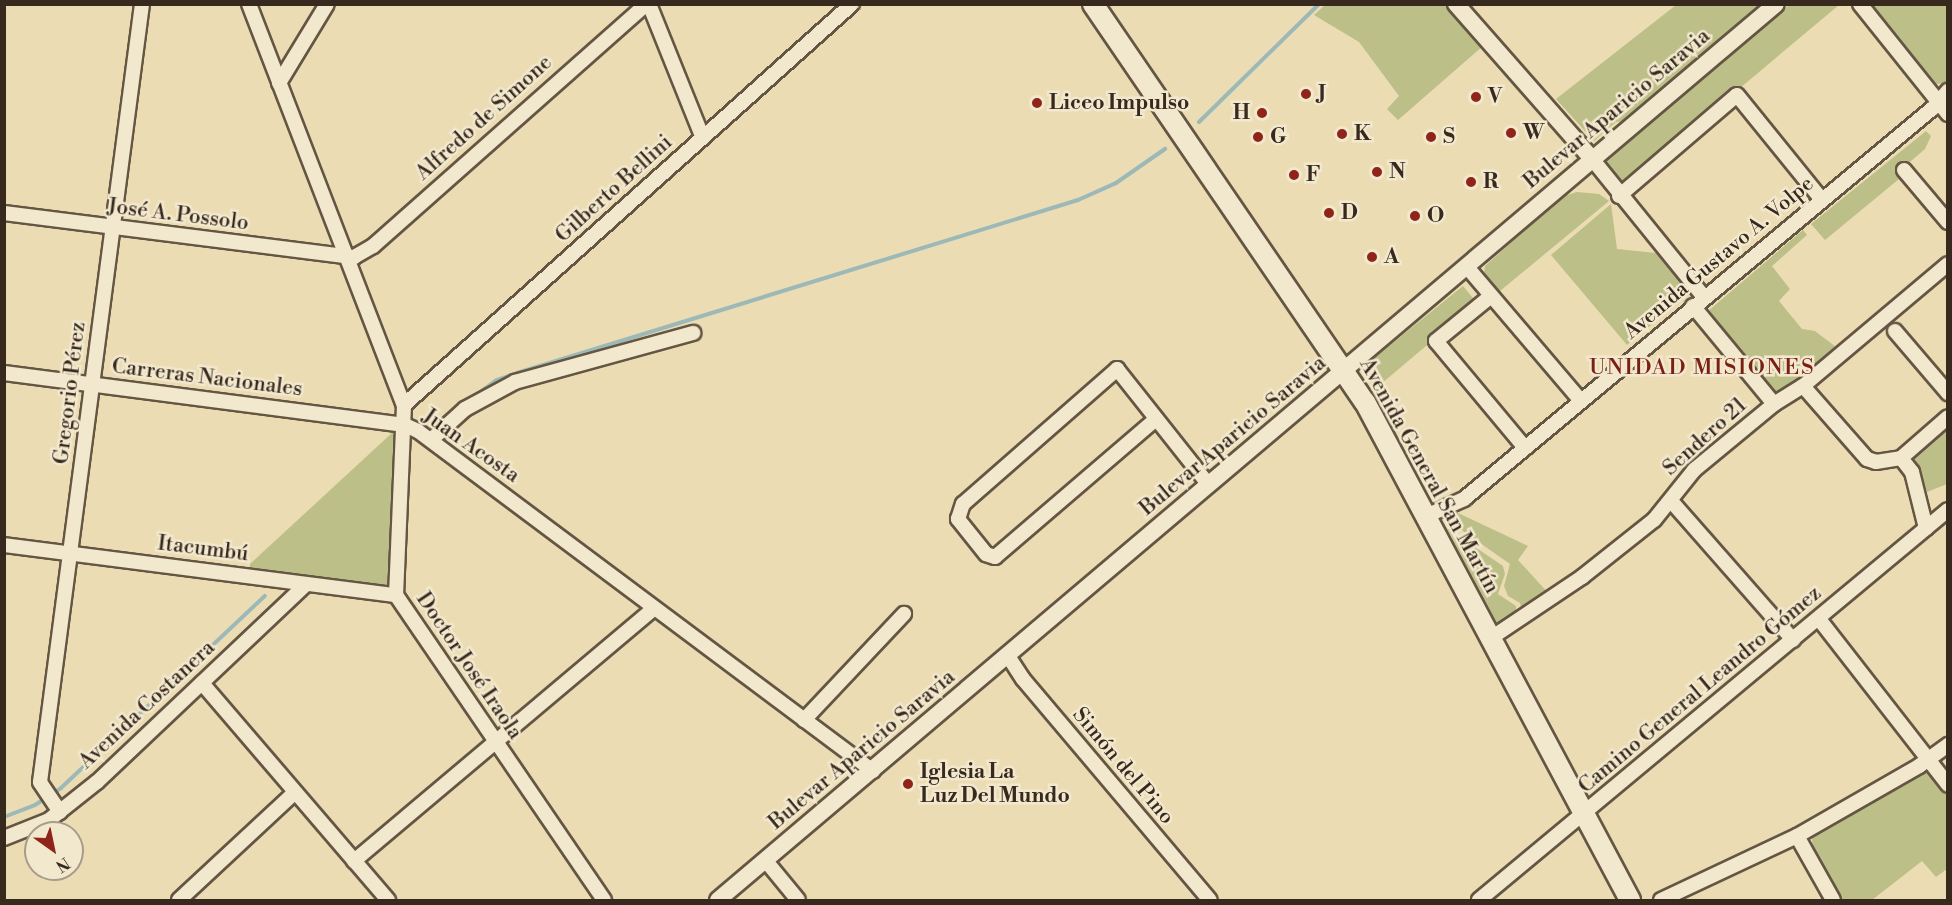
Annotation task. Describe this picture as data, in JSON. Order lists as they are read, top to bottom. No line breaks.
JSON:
{"streets":{"main road":["Avenida General San Martín"],"street":["Bulevar Aparicio Saravia","Alfredo de Simone","Gilberto Bellini","José A. Possolo","Avenida Gustavo A. Volpe","Carreras Nacionales","Gregorio Pérez","Sendero 21","Juan Acosta","Itacumbú","Doctor José Iraola","Camino General Leandro Gómez","Avenida Costanera","Simón del Pino"]},"crossings":[["Bulevar Aparicio Saravia","Juan Acosta"],["Bulevar Aparicio Saravia","Avenida General San Martín"],["Bulevar Aparicio Saravia","Simón del Pino"],["Alfredo de Simone","José A. Possolo"],["Alfredo de Simone","Juan Acosta"],["Gilberto Bellini","Juan Acosta"],["José A. Possolo","Gregorio Pérez"],["José A. Possolo","Juan Acosta"],["Avenida Gustavo A. Volpe","Avenida General San Martín"],["Carreras Nacionales","Gregorio Pérez"],["Carreras Nacionales","Juan Acosta"],["Carreras Nacionales","Doctor José Iraola"],["Gregorio Pérez","Itacumbú"],["Gregorio Pérez","Avenida Costanera"],["Sendero 21","Avenida General San Martín"],["Juan Acosta","Doctor José Iraola"],["Avenida General San Martín","Camino General Leandro Gómez"],["Itacumbú","Doctor José Iraola"],["Itacumbú","Avenida Costanera"]],"districts":["UNIDAD MISIONES"],"places":["J","V","Liceo Impulso","H","W","K","G","S","N","F","R","D","O","A","Iglesia La Luz Del Mundo"],"north":"bottom right"}
